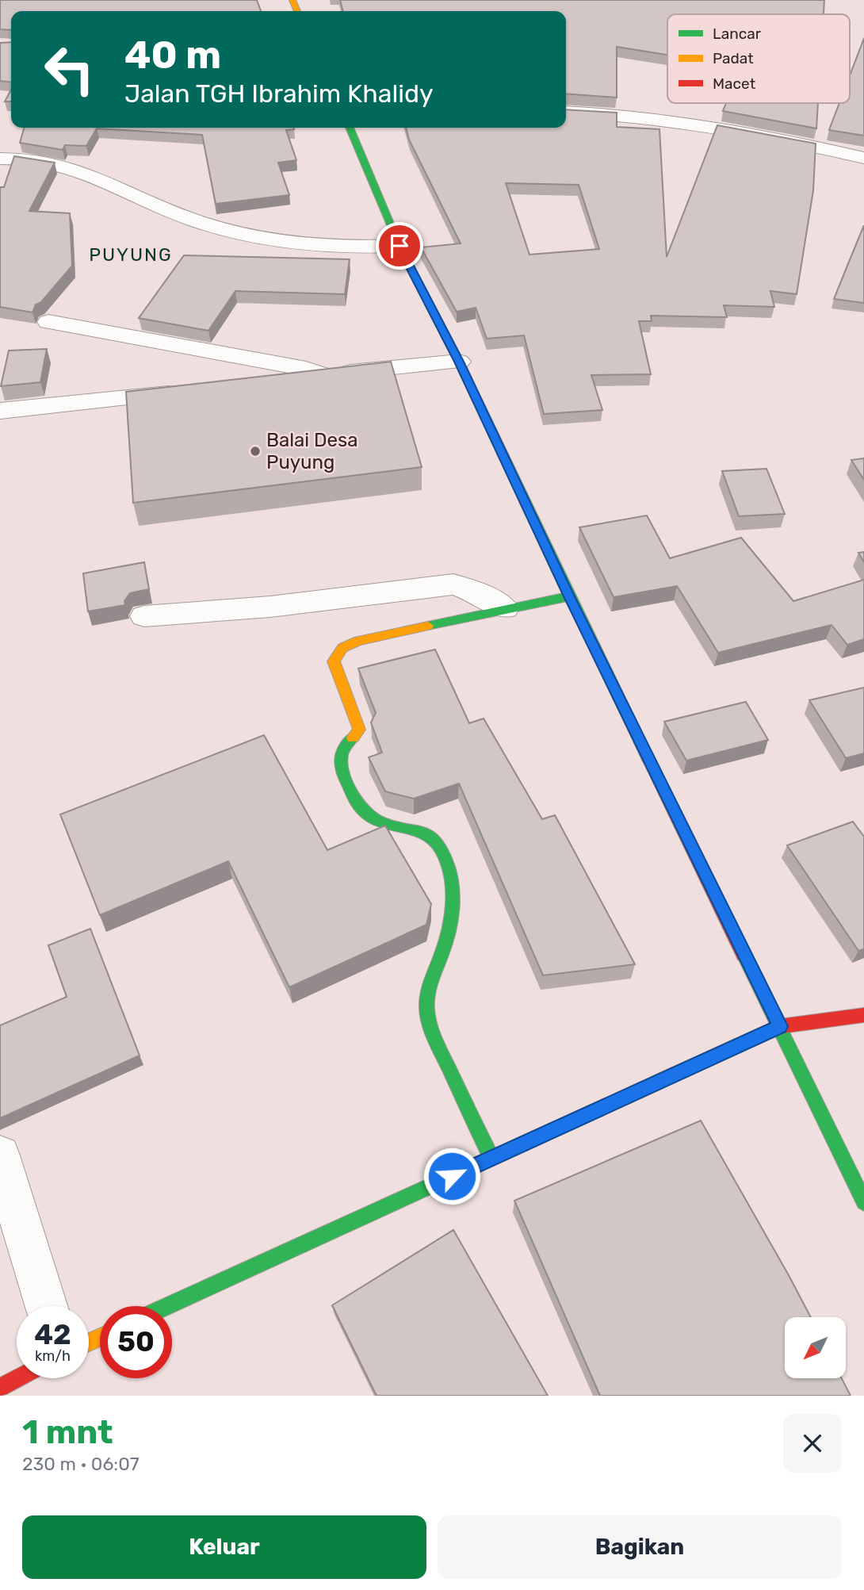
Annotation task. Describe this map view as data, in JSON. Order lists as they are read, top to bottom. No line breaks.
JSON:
{"districts":["PUYUNG"],"places":["Balai Desa Puyung"],"legend":["Lancar","Padat","Macet"],"north":"bottom left","page":{"turn":["40 m","Jalan TGH Ibrahim Khalidy"],"speed":"42 km/h","limit":"50","heading":["1 mnt","230 m · 06:07"],"buttons":["Keluar","Bagikan"]}}
